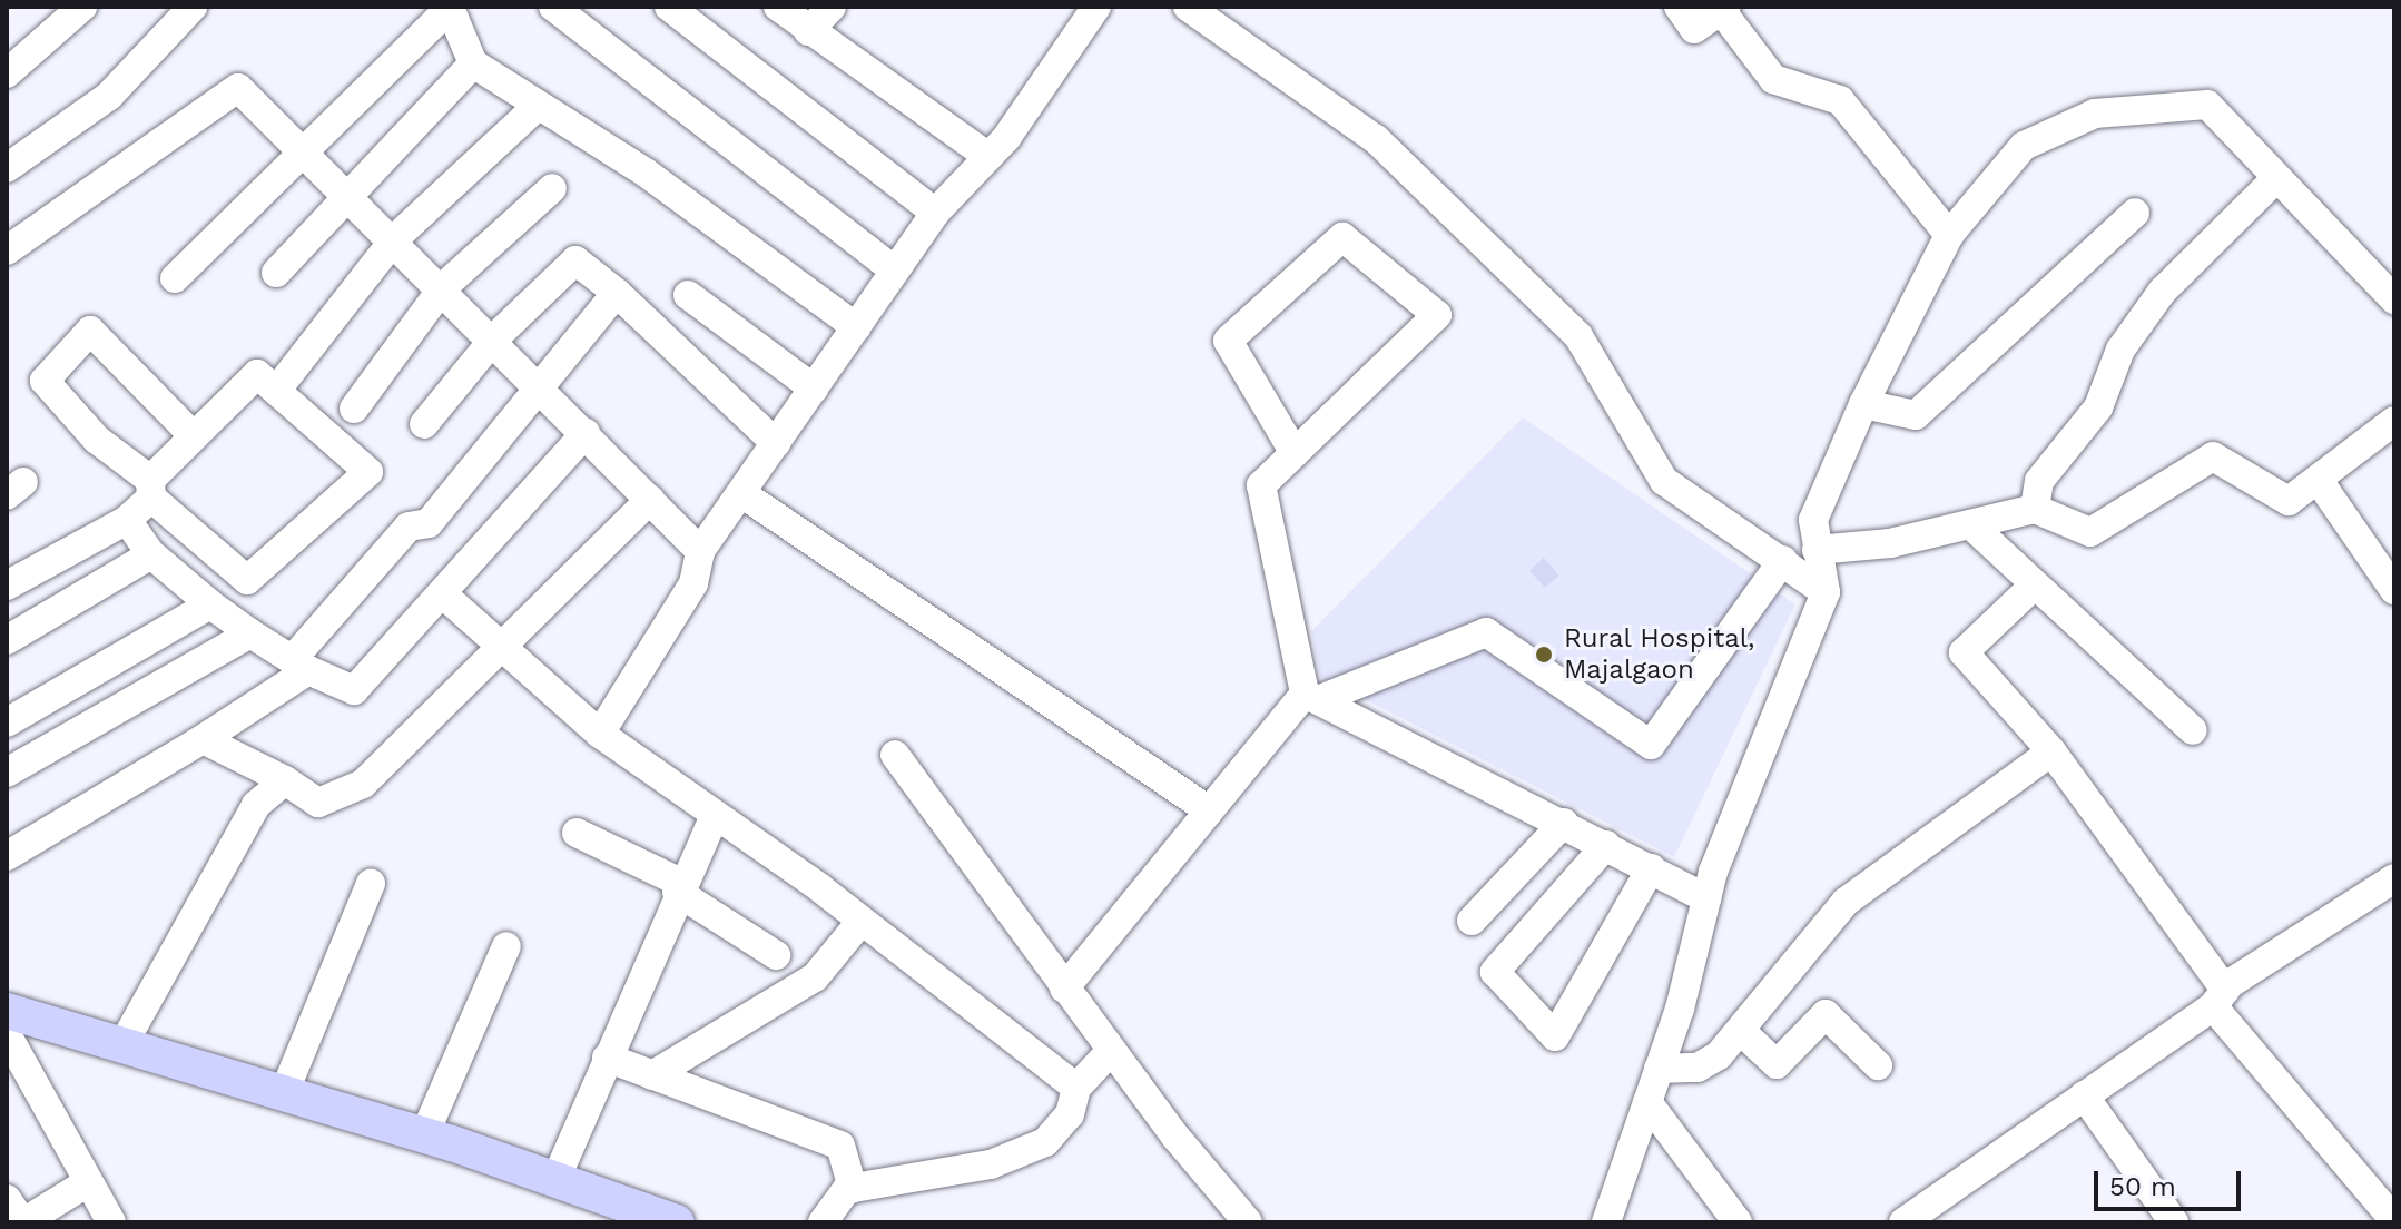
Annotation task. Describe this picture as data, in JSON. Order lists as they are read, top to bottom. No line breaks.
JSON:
{"places":["Rural Hospital, Majalgaon"],"scale_bar":"50 m"}
